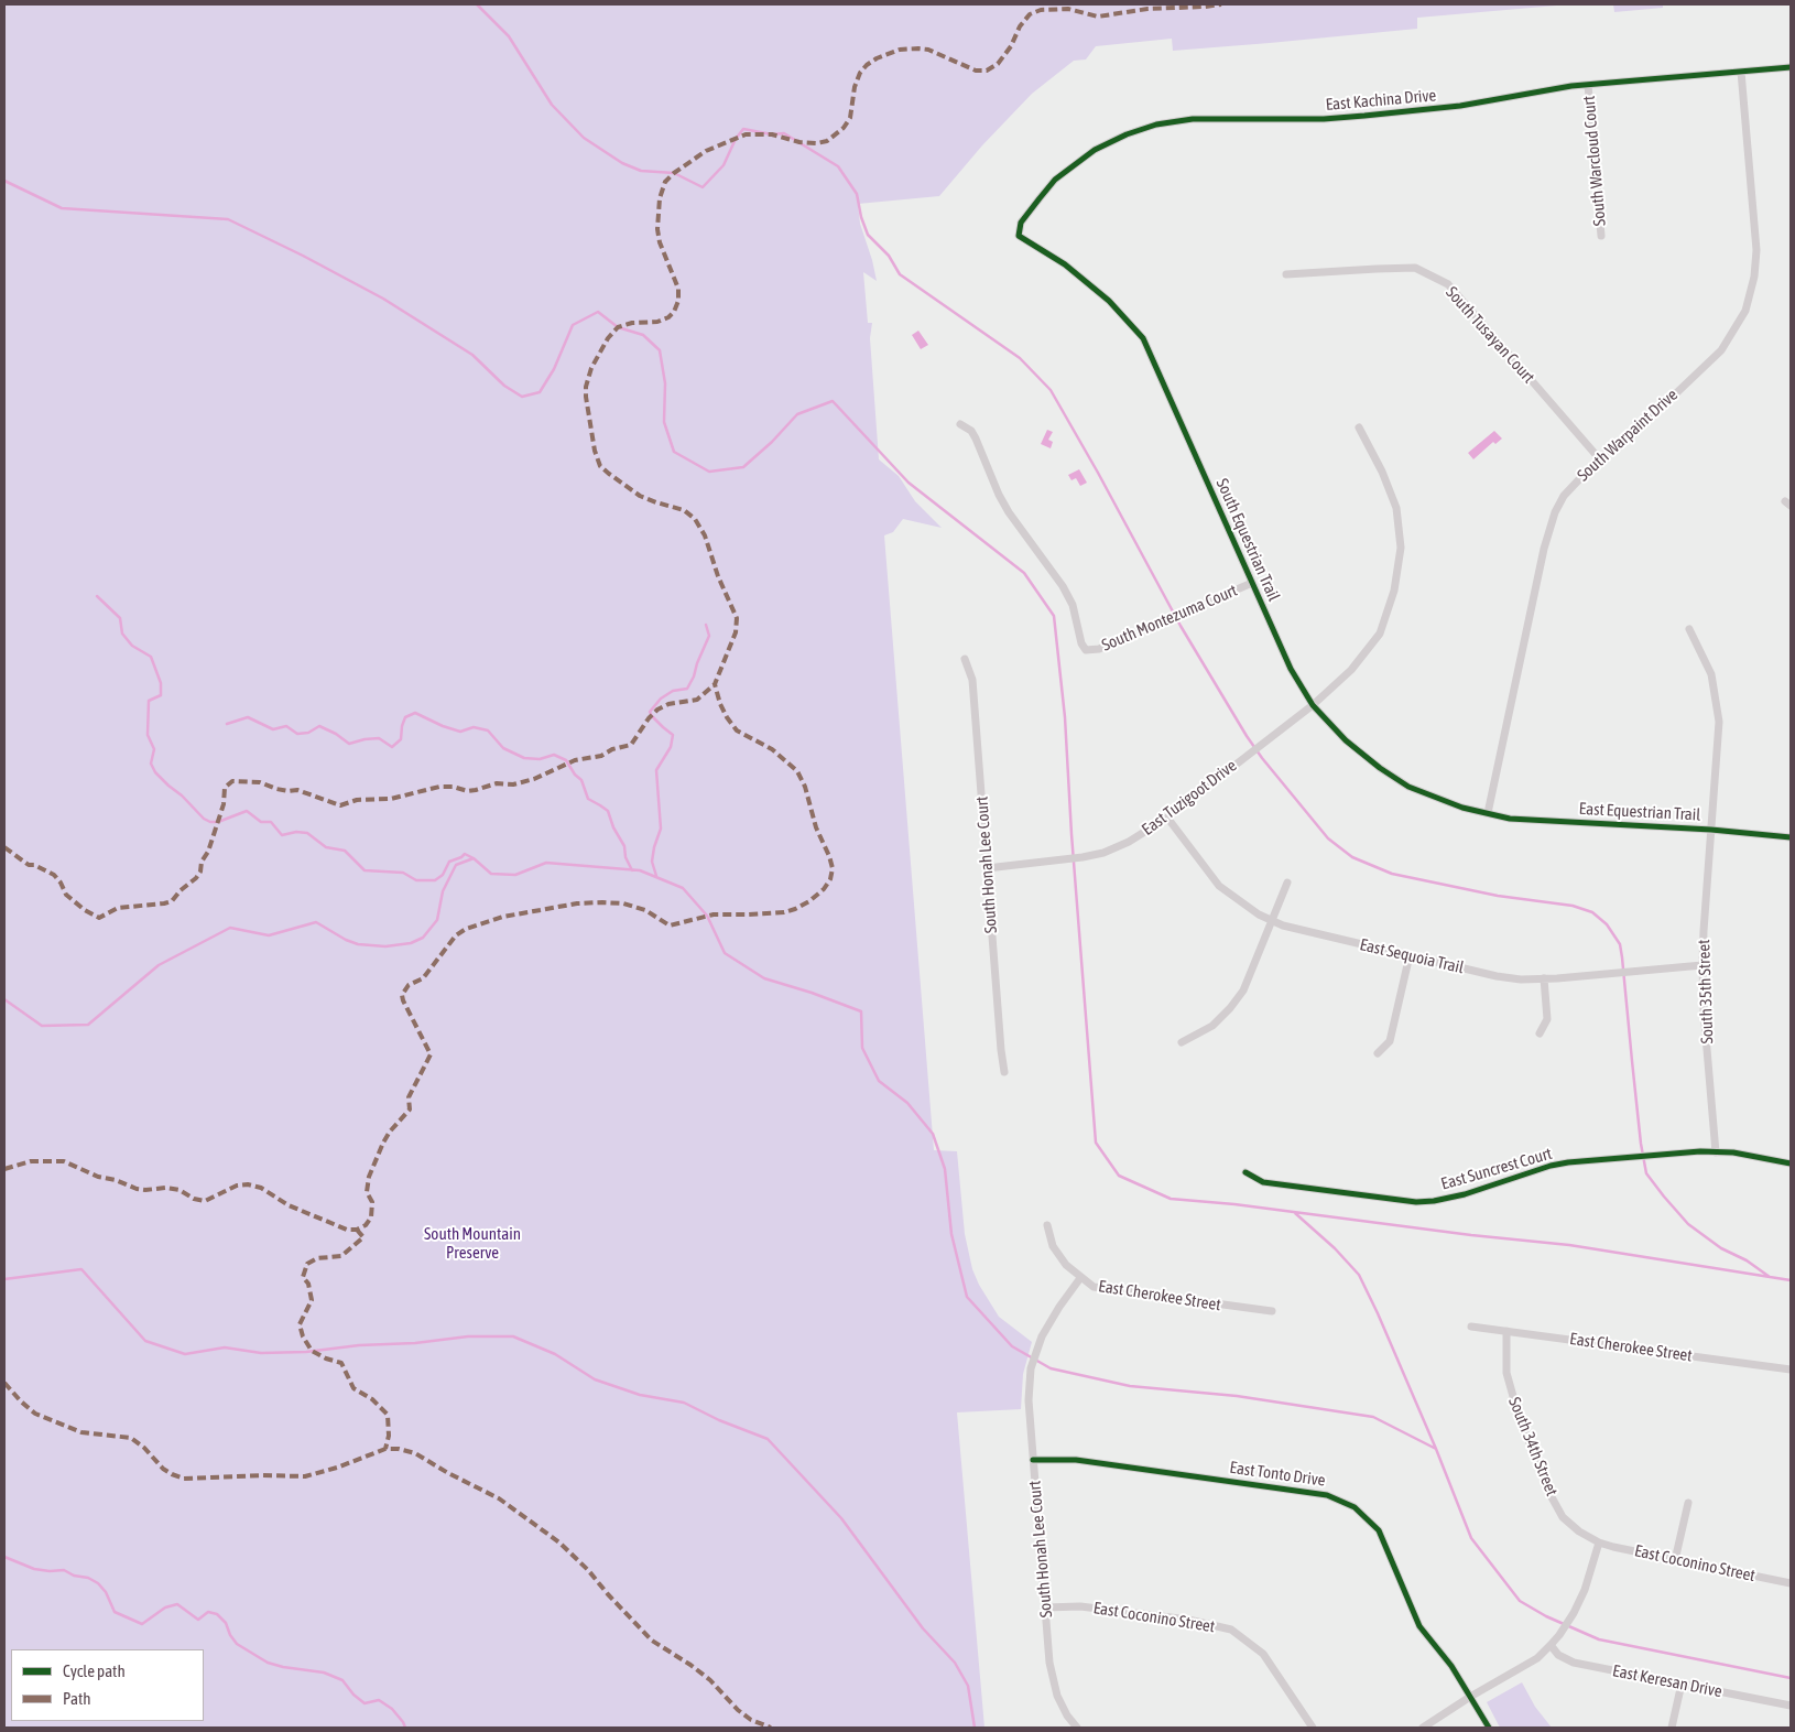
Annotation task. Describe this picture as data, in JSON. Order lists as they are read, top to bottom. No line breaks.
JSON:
{"streets":{"street":["East Kachina Drive","South Warcloud Court","South Tusayan Court","South Warpaint Drive","South Equestrian Trail","South Montezuma Court","East Tuzigoot Drive","East Equestrian Trail","South Honah Lee Court","East Sequoia Trail","South 35th Street","East Suncrest Court","East Cherokee Street","South 34th Street","East Tonto Drive","East Coconino Street","East Keresan Drive"]},"crossings":[["East Kachina Drive","South Warcloud Court"],["East Kachina Drive","South Warpaint Drive"],["East Kachina Drive","South Equestrian Trail"],["South Tusayan Court","South Warpaint Drive"],["South Warpaint Drive","South Equestrian Trail"],["South Warpaint Drive","East Equestrian Trail"],["South Equestrian Trail","South Montezuma Court"],["South Equestrian Trail","East Tuzigoot Drive"],["South Equestrian Trail","East Equestrian Trail"],["East Tuzigoot Drive","South Honah Lee Court"],["East Tuzigoot Drive","East Sequoia Trail"],["East Equestrian Trail","South 35th Street"],["South Honah Lee Court","East Cherokee Street"],["South Honah Lee Court","East Tonto Drive"],["South Honah Lee Court","East Coconino Street"],["East Sequoia Trail","South 35th Street"],["South 35th Street","East Suncrest Court"],["East Cherokee Street","South 34th Street"],["South 34th Street","East Coconino Street"]],"parks":["South Mountain Preserve"],"legend":["Cycle path","Path"]}
